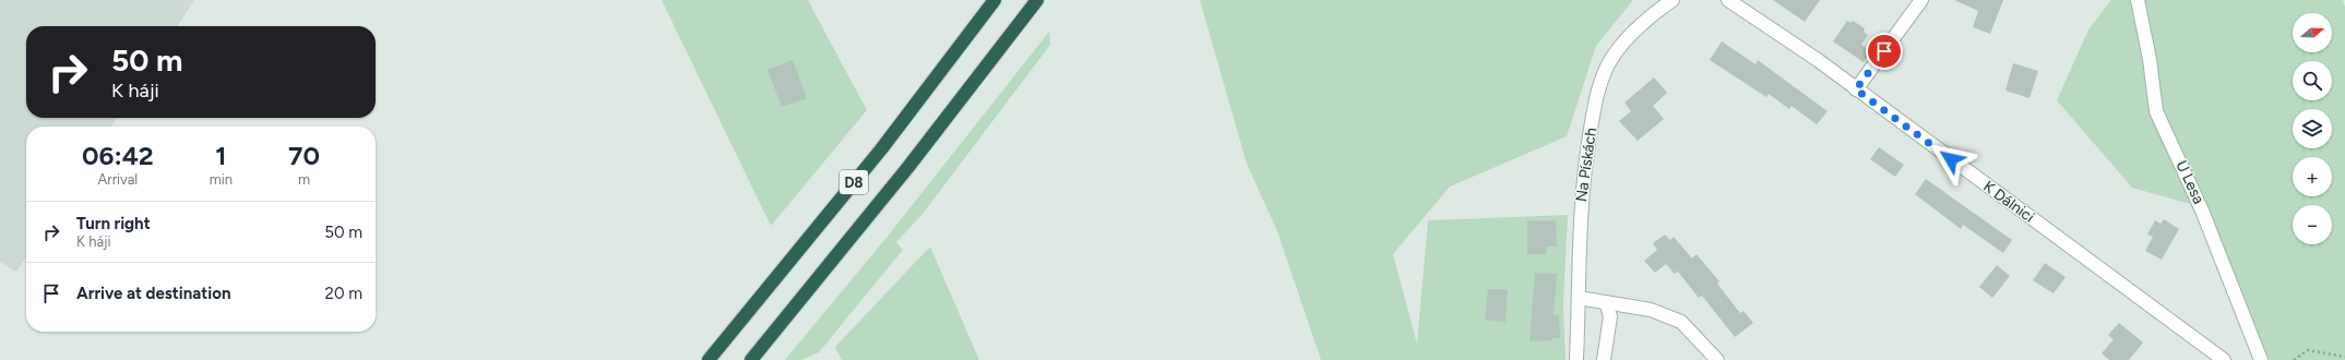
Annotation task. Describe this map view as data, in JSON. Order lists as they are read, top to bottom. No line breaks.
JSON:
{"streets":{"highway":["D8"],"street":["Na Pískách","U Lesa","K Dálnici"]},"north":"right","page":{"map_buttons":["+","−"],"turn":["50 m","K háji"],"eta":["06:42","Arrival","1","min","70","m"],"list":[{"name":"Turn right","note":"K háji","value":"50 m"},{"name":"Arrive at destination","value":"20 m"}]}}
